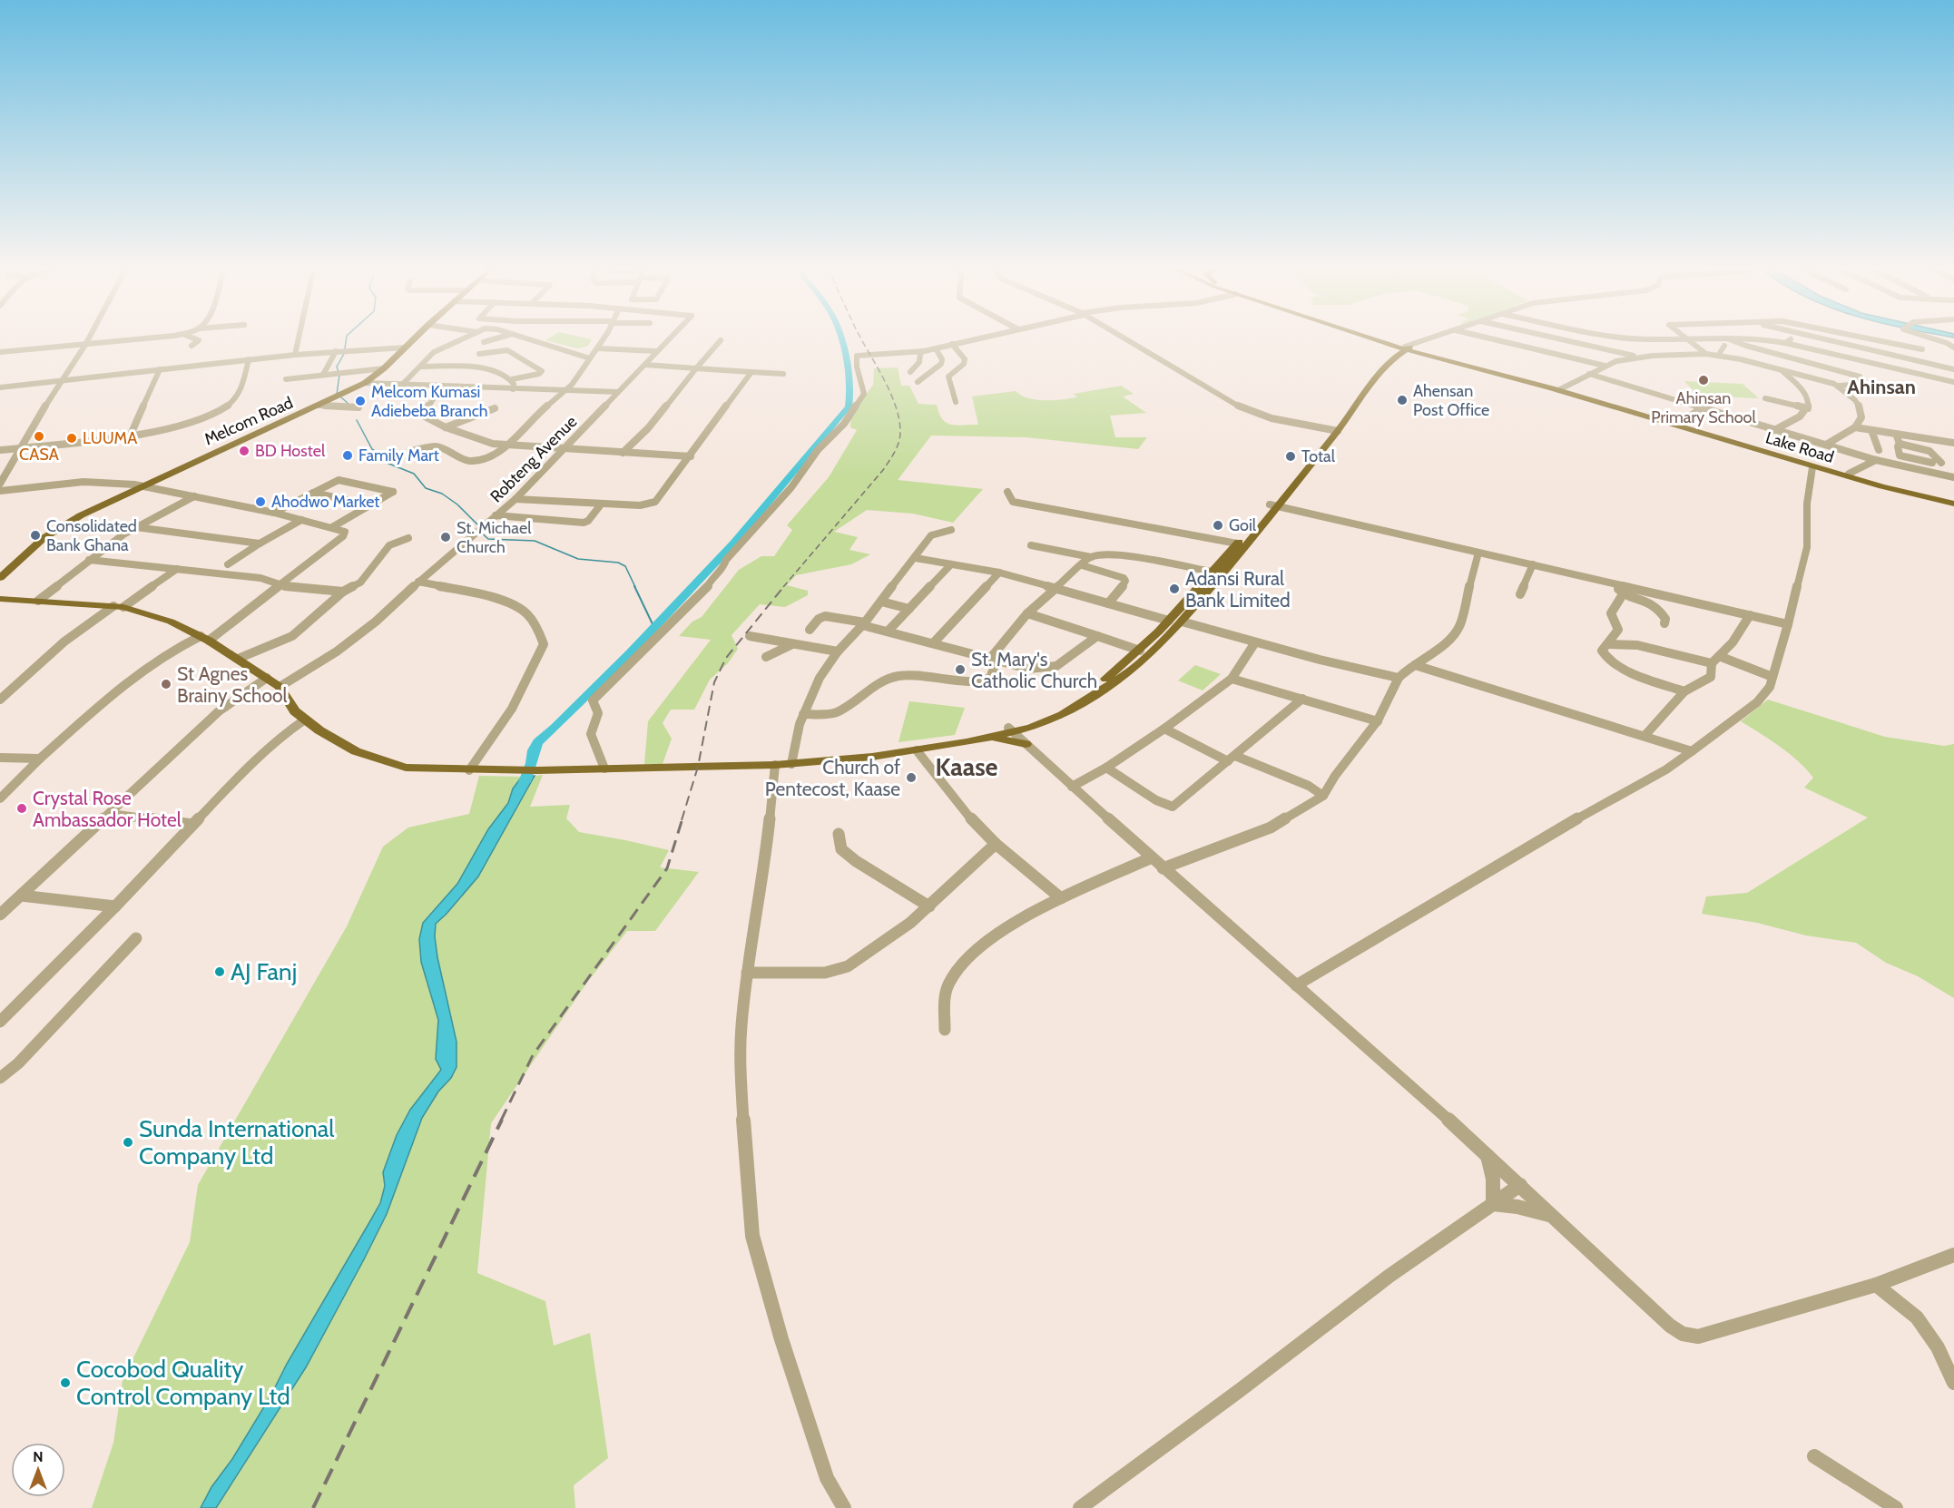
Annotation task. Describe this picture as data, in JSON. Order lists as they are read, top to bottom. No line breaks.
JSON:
{"streets":{"main road":["Melcom Road","Lake Road"],"street":["Robteng Avenue"]},"districts":["Ahinsan","Kaase"],"places":["Ahinsan Primary School","Ahensan Post Office","Melcom Kumasi Adiebeba Branch","CASA","LUUMA","BD Hostel","Family Mart","Total","Ahodwo Market","Goil","Consolidated Bank Ghana","St. Michael Church","Adansi Rural Bank Limited","St. Mary's Catholic Church","St Agnes Brainy School","Church of Pentecost, Kaase","Crystal Rose Ambassador Hotel","AJ Fanj","Sunda International Company Ltd","Cocobod Quality Control Company Ltd"],"north":"top"}
